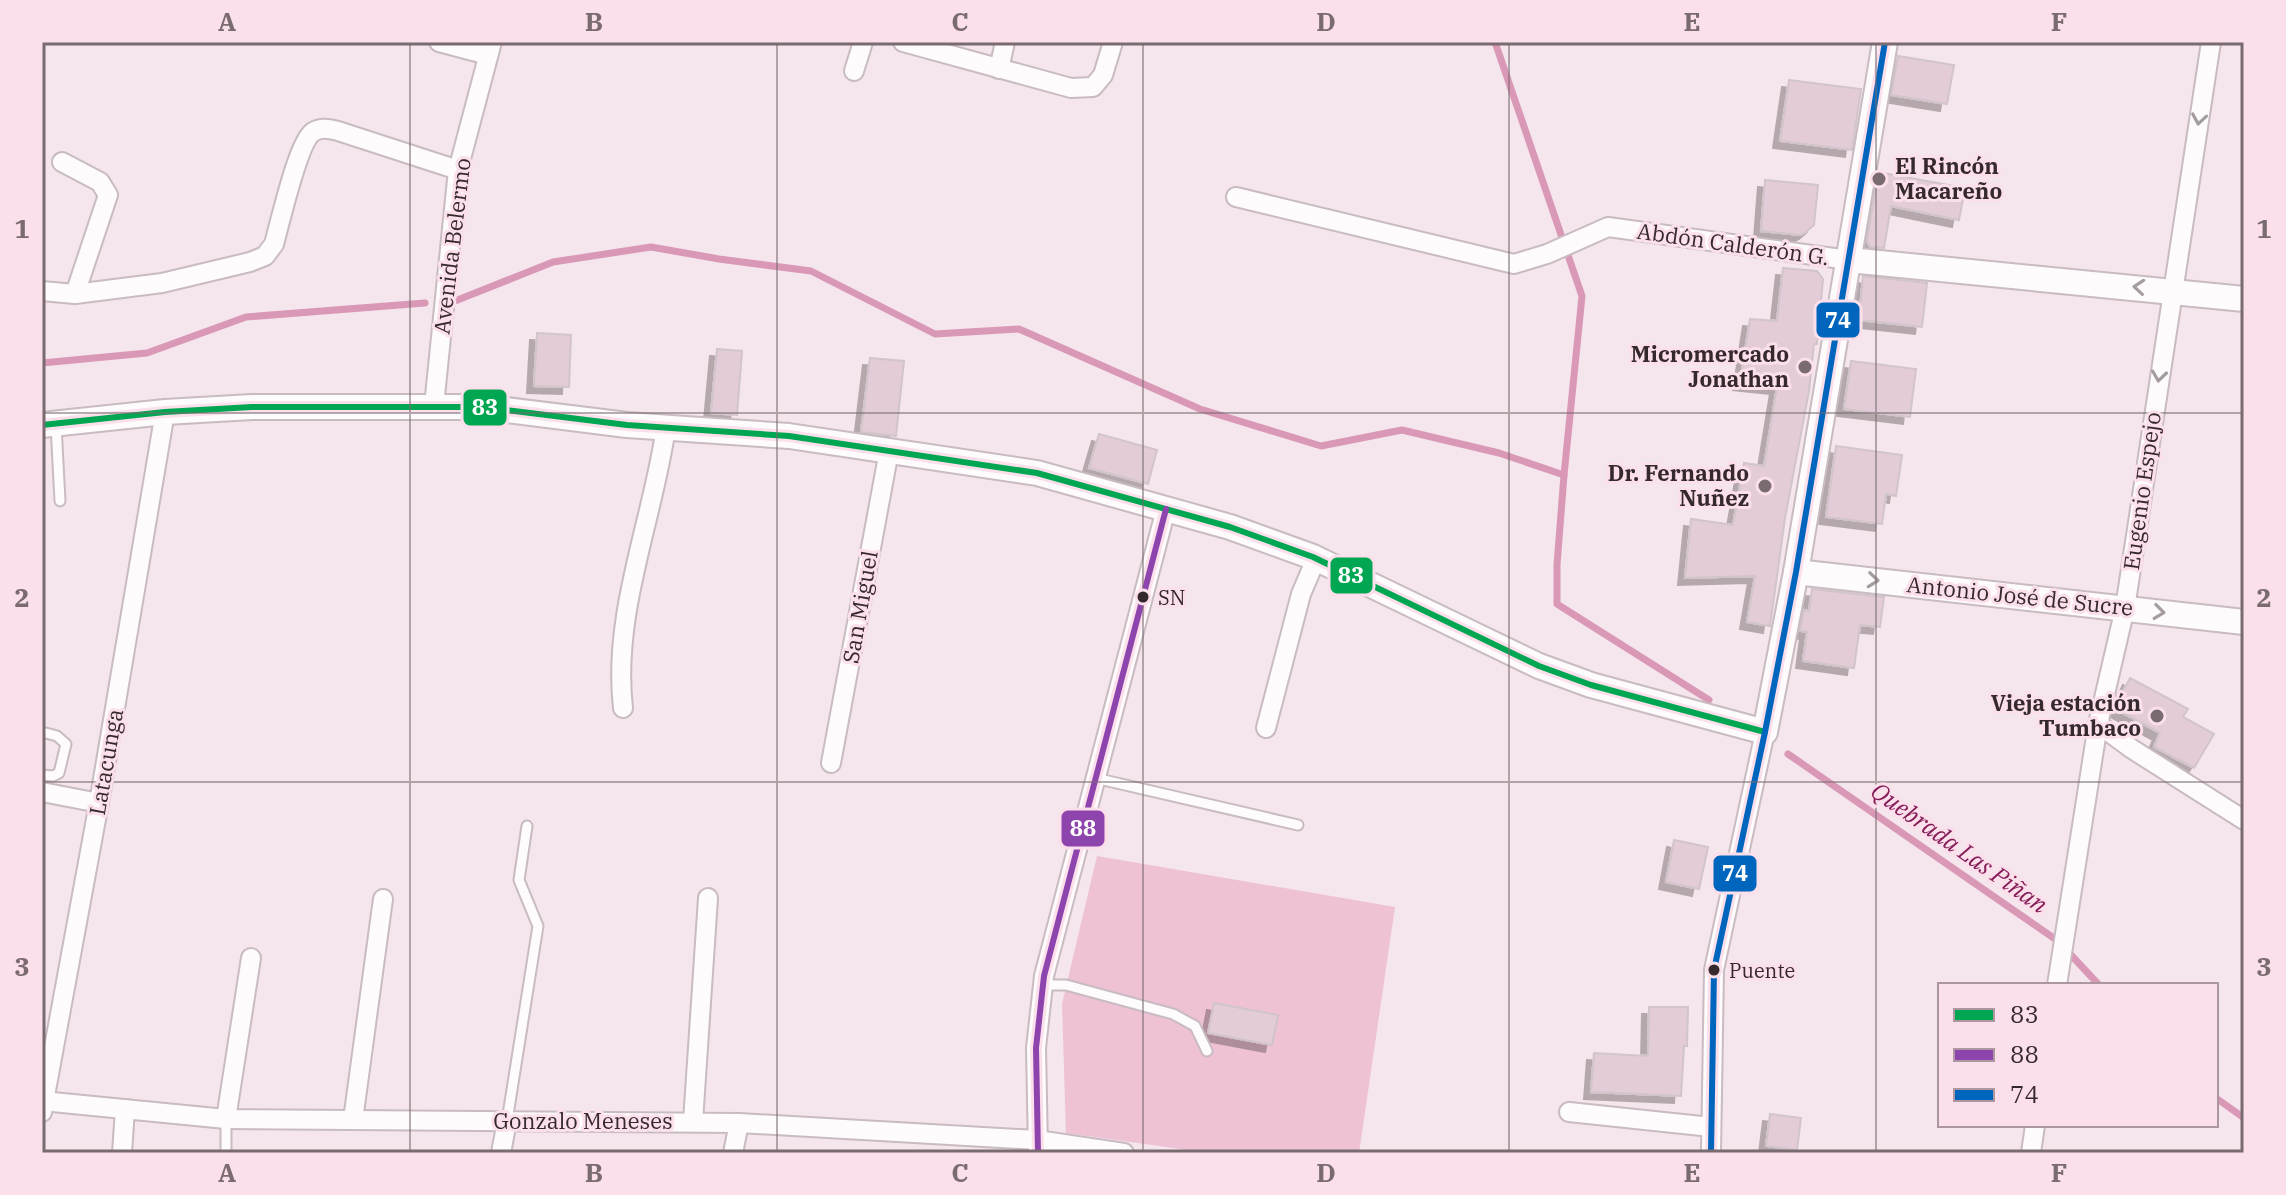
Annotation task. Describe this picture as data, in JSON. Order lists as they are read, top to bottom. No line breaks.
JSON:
{"streets":{"street":["Abdón Calderón G.","Avenida Belermo","Eugenio Espejo","Antonio José de Sucre","San Miguel","Latacunga","Gonzalo Meneses"]},"crossings":[["Abdón Calderón G.","Eugenio Espejo"],["Eugenio Espejo","Antonio José de Sucre"],["Latacunga","Gonzalo Meneses"]],"one_way":["Eugenio Espejo","Antonio José de Sucre"],"water":["Quebrada Las Piñan"],"places":["El Rincón Macareño","Micromercado Jonathan","Dr. Fernando Nuñez","SN","Vieja estación Tumbaco","Puente"],"lines":["transit line 74","transit line 83","transit line 88"],"legend":["83","88","74"],"grid":{"columns":["A","B","C","D","E","F"],"rows":["1","2","3"]}}
